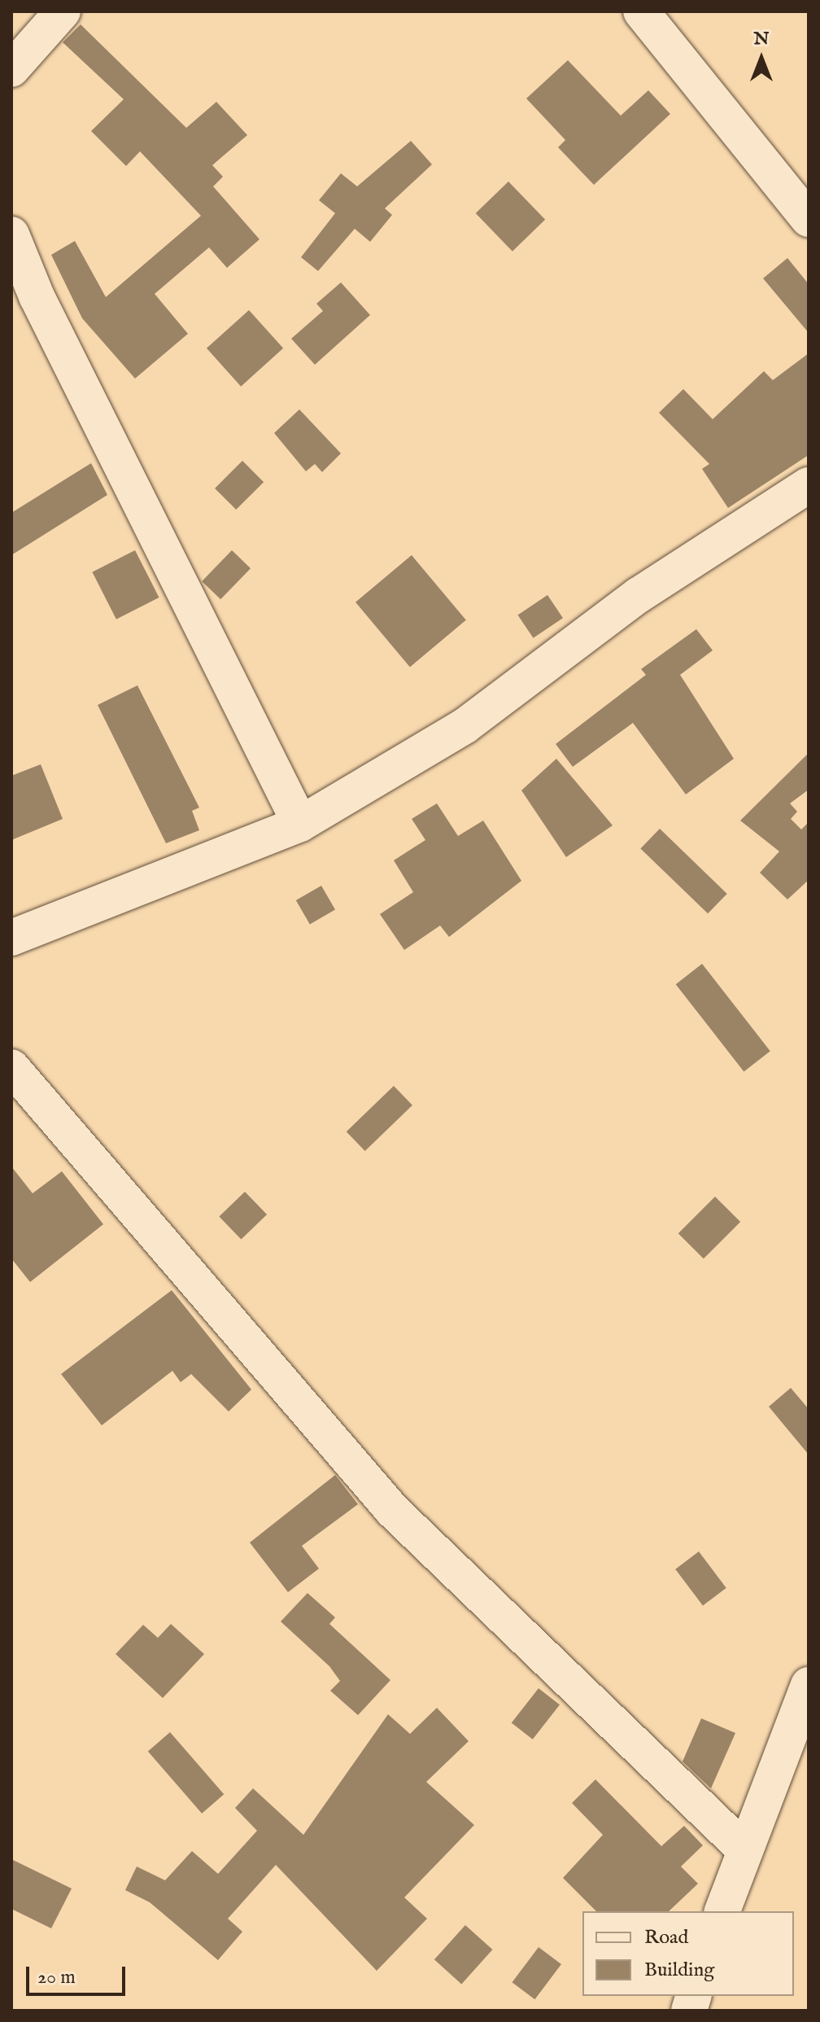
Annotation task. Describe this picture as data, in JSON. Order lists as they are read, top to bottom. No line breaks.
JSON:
{"legend":["Road","Building"],"scale_bar":"20 m","north":"top"}
